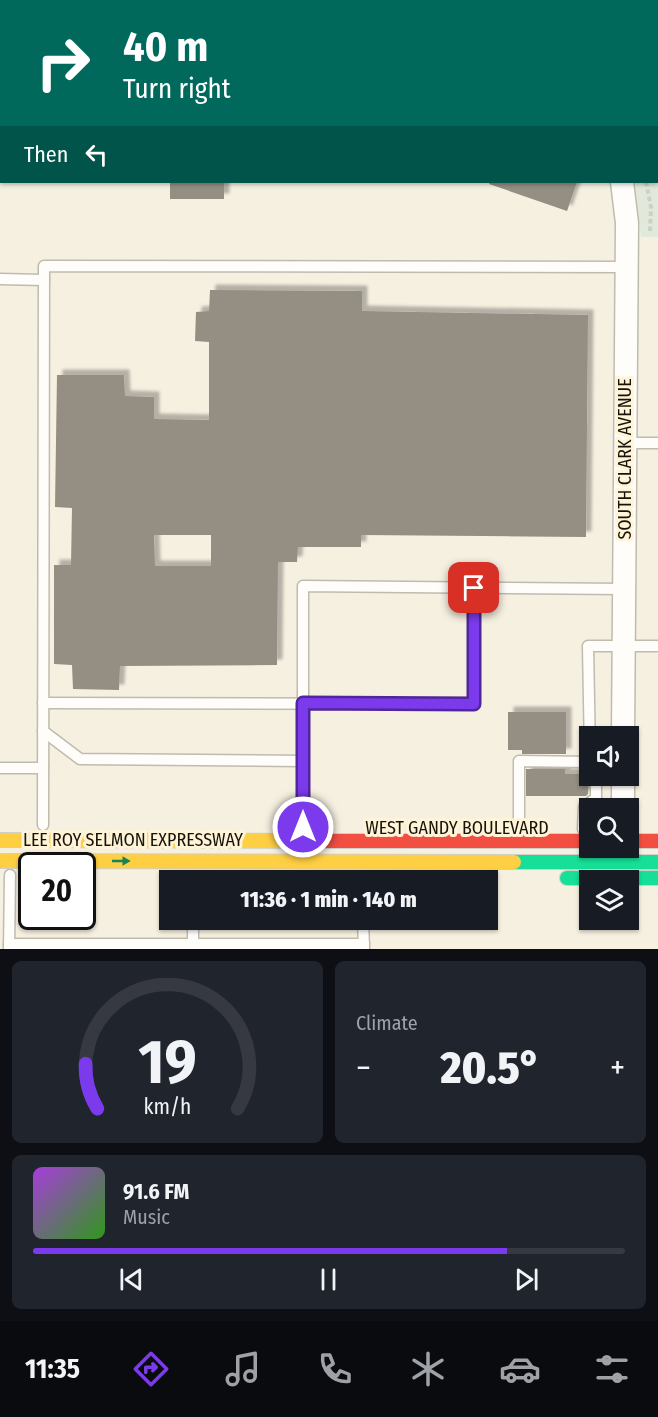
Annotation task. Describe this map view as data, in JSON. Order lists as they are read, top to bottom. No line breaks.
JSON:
{"streets":{"main road":["WEST GANDY BOULEVARD","LEE ROY SELMON EXPRESSWAY"],"street":["SOUTH CLARK AVENUE"]},"page":{"turn":["40 m","Turn right"],"then":"Then","limit":"20","trip":"11:36 · 1 min · 140 m","tile":"Climate","heat":["−","20.5°","+"],"song":["91.6 FM","Music"],"tabs":"11:35","gauge":["19","km/h"]}}
